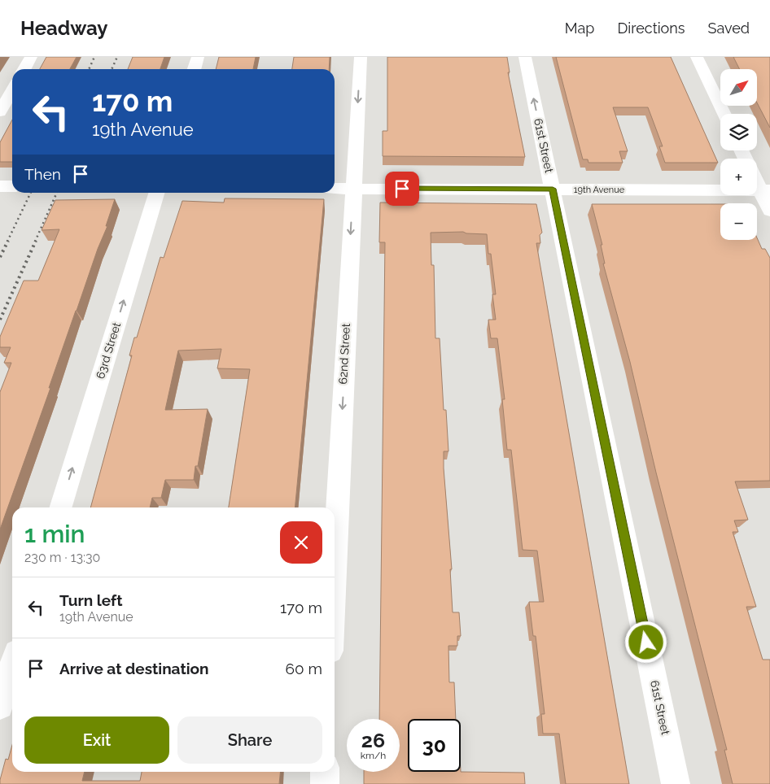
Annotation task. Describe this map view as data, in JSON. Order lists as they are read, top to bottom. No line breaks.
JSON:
{"streets":{"street":["61st Street","19th Avenue","63rd Street","62nd Street"]},"crossings":[["61st Street","19th Avenue"],["19th Avenue","62nd Street"]],"one_way":["63rd Street","62nd Street"],"north":"top right","page":{"header":"Headway","nav":["Map","Directions","Saved"],"map_buttons":["+","−"],"turn":["170 m","19th Avenue"],"then":"Then","heading":["1 min","230 m · 13:30"],"list":[{"name":"Turn left","note":"19th Avenue","value":"170 m"},{"name":"Arrive at destination","value":"60 m"}],"buttons":["Exit","Share"],"speed":"26 km/h","limit":"30"}}
